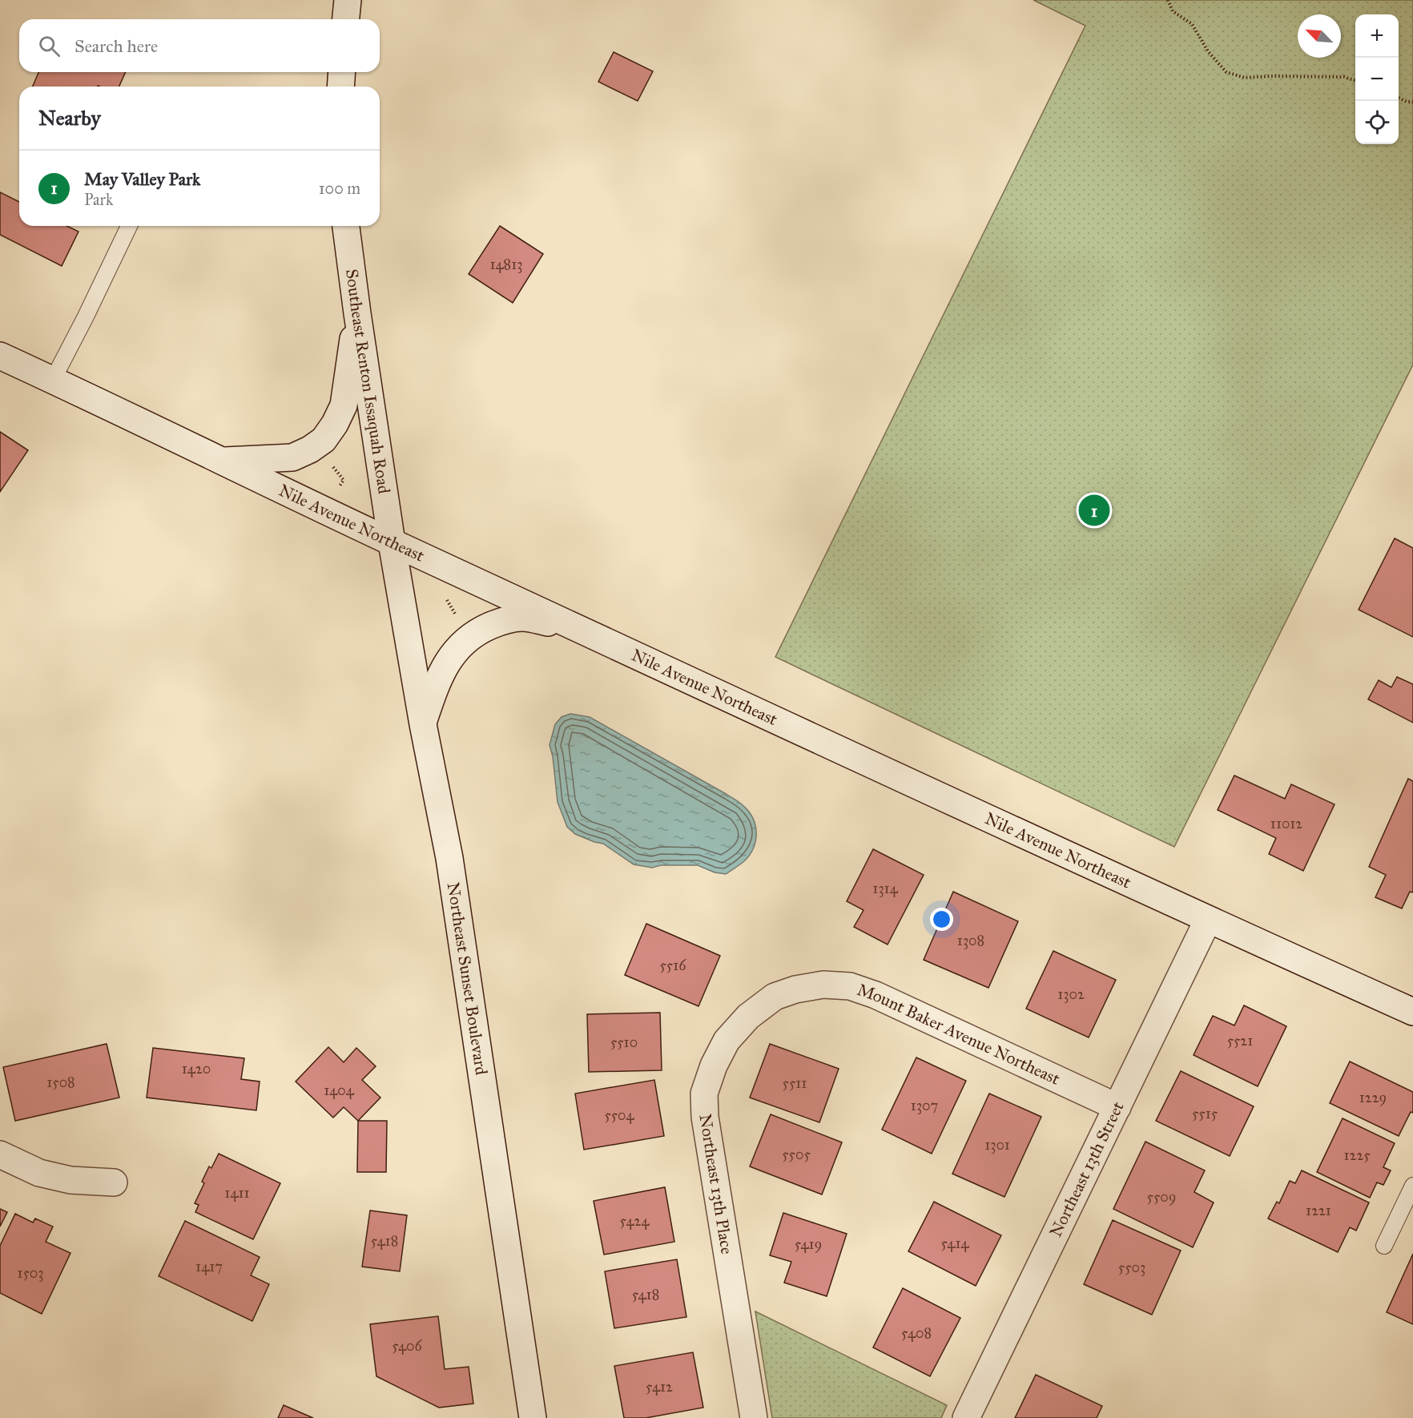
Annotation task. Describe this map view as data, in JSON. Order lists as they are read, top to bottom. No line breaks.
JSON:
{"streets":{"street":["Southeast Renton Issaquah Road","Nile Avenue Northeast","Northeast Sunset Boulevard","Mount Baker Avenue Northeast","Northeast 13th Street","Northeast 13th Place"]},"crossings":[["Southeast Renton Issaquah Road","Nile Avenue Northeast"],["Southeast Renton Issaquah Road","Northeast Sunset Boulevard"],["Nile Avenue Northeast","Northeast Sunset Boulevard"],["Nile Avenue Northeast","Northeast 13th Street"],["Mount Baker Avenue Northeast","Northeast 13th Street"],["Mount Baker Avenue Northeast","Northeast 13th Place"]],"house_numbers":["14813","11012","1314","1308","5516","1302","5521","5510","1420","1508","5511","1404","1229","1307","5515","5504","1301","5505","1225","1411","5509","1221","5424","5418","5414","5419","1417","5503","1503","5418","5408","5406","5412"],"north":"top left","page":{"map_buttons":["+","−"],"search":"Search here","heading":"Nearby","list":[{"mark":"1","name":"May Valley Park","note":"Park","value":"100 m"}],"pins":"1"}}
